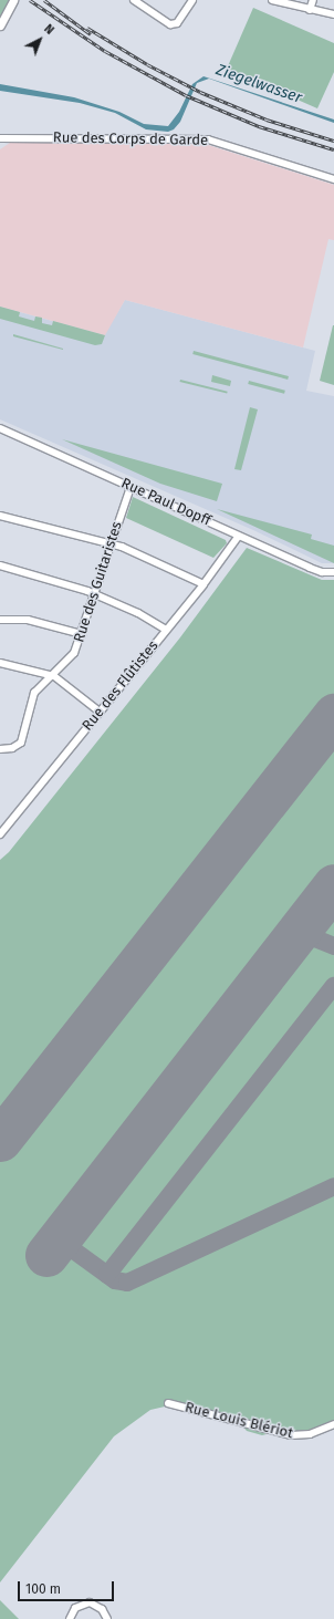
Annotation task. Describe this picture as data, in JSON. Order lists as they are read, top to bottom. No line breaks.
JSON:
{"streets":{"street":["Rue des Corps de Garde","Rue Paul Dopff","Rue des Guitaristes","Rue des Flûtistes","Rue Louis Blériot"]},"crossings":[["Rue Paul Dopff","Rue des Guitaristes"],["Rue Paul Dopff","Rue des Flûtistes"]],"water":["Ziegelwasser"],"scale_bar":"100 m","north":"top right"}
